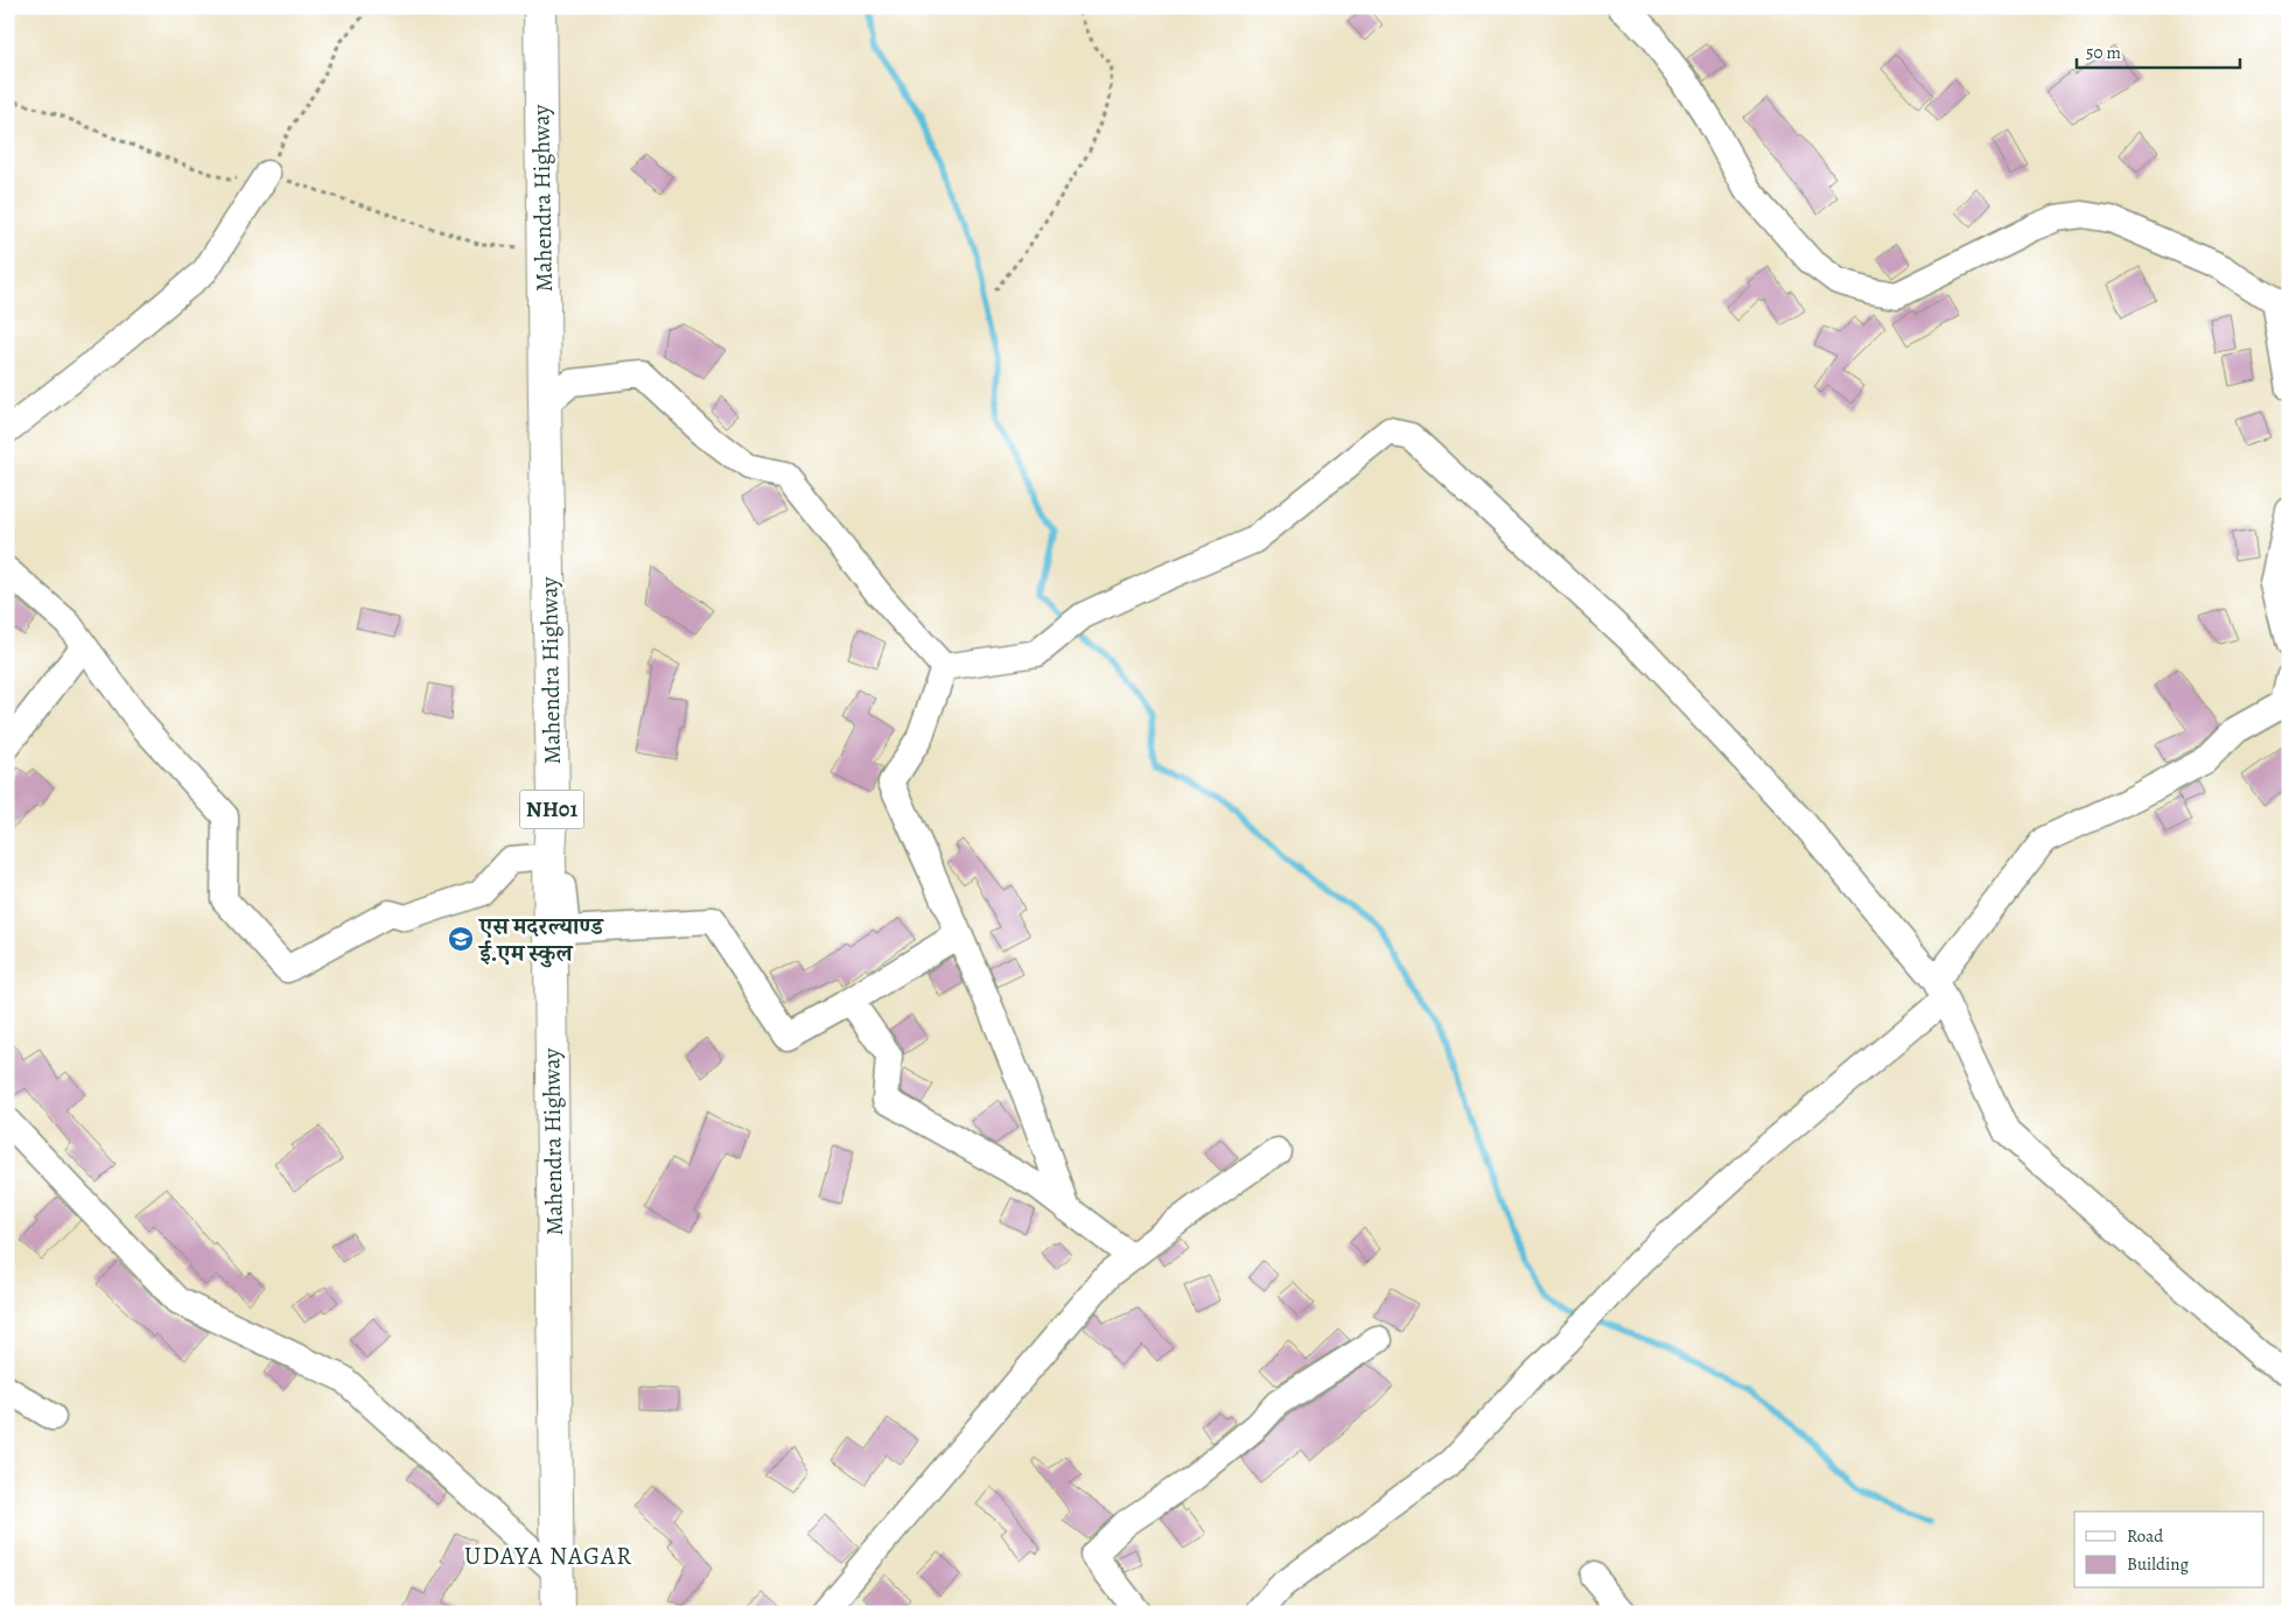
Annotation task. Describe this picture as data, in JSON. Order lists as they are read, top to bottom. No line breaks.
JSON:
{"streets":{"highway":["Mahendra Highway","NH01"]},"districts":["UDAYA NAGAR"],"places":{"school or university":["एस मदरल्याण्ड ई.एम स्कुल"]},"legend":["Road","Building"],"scale_bar":"50 m"}
